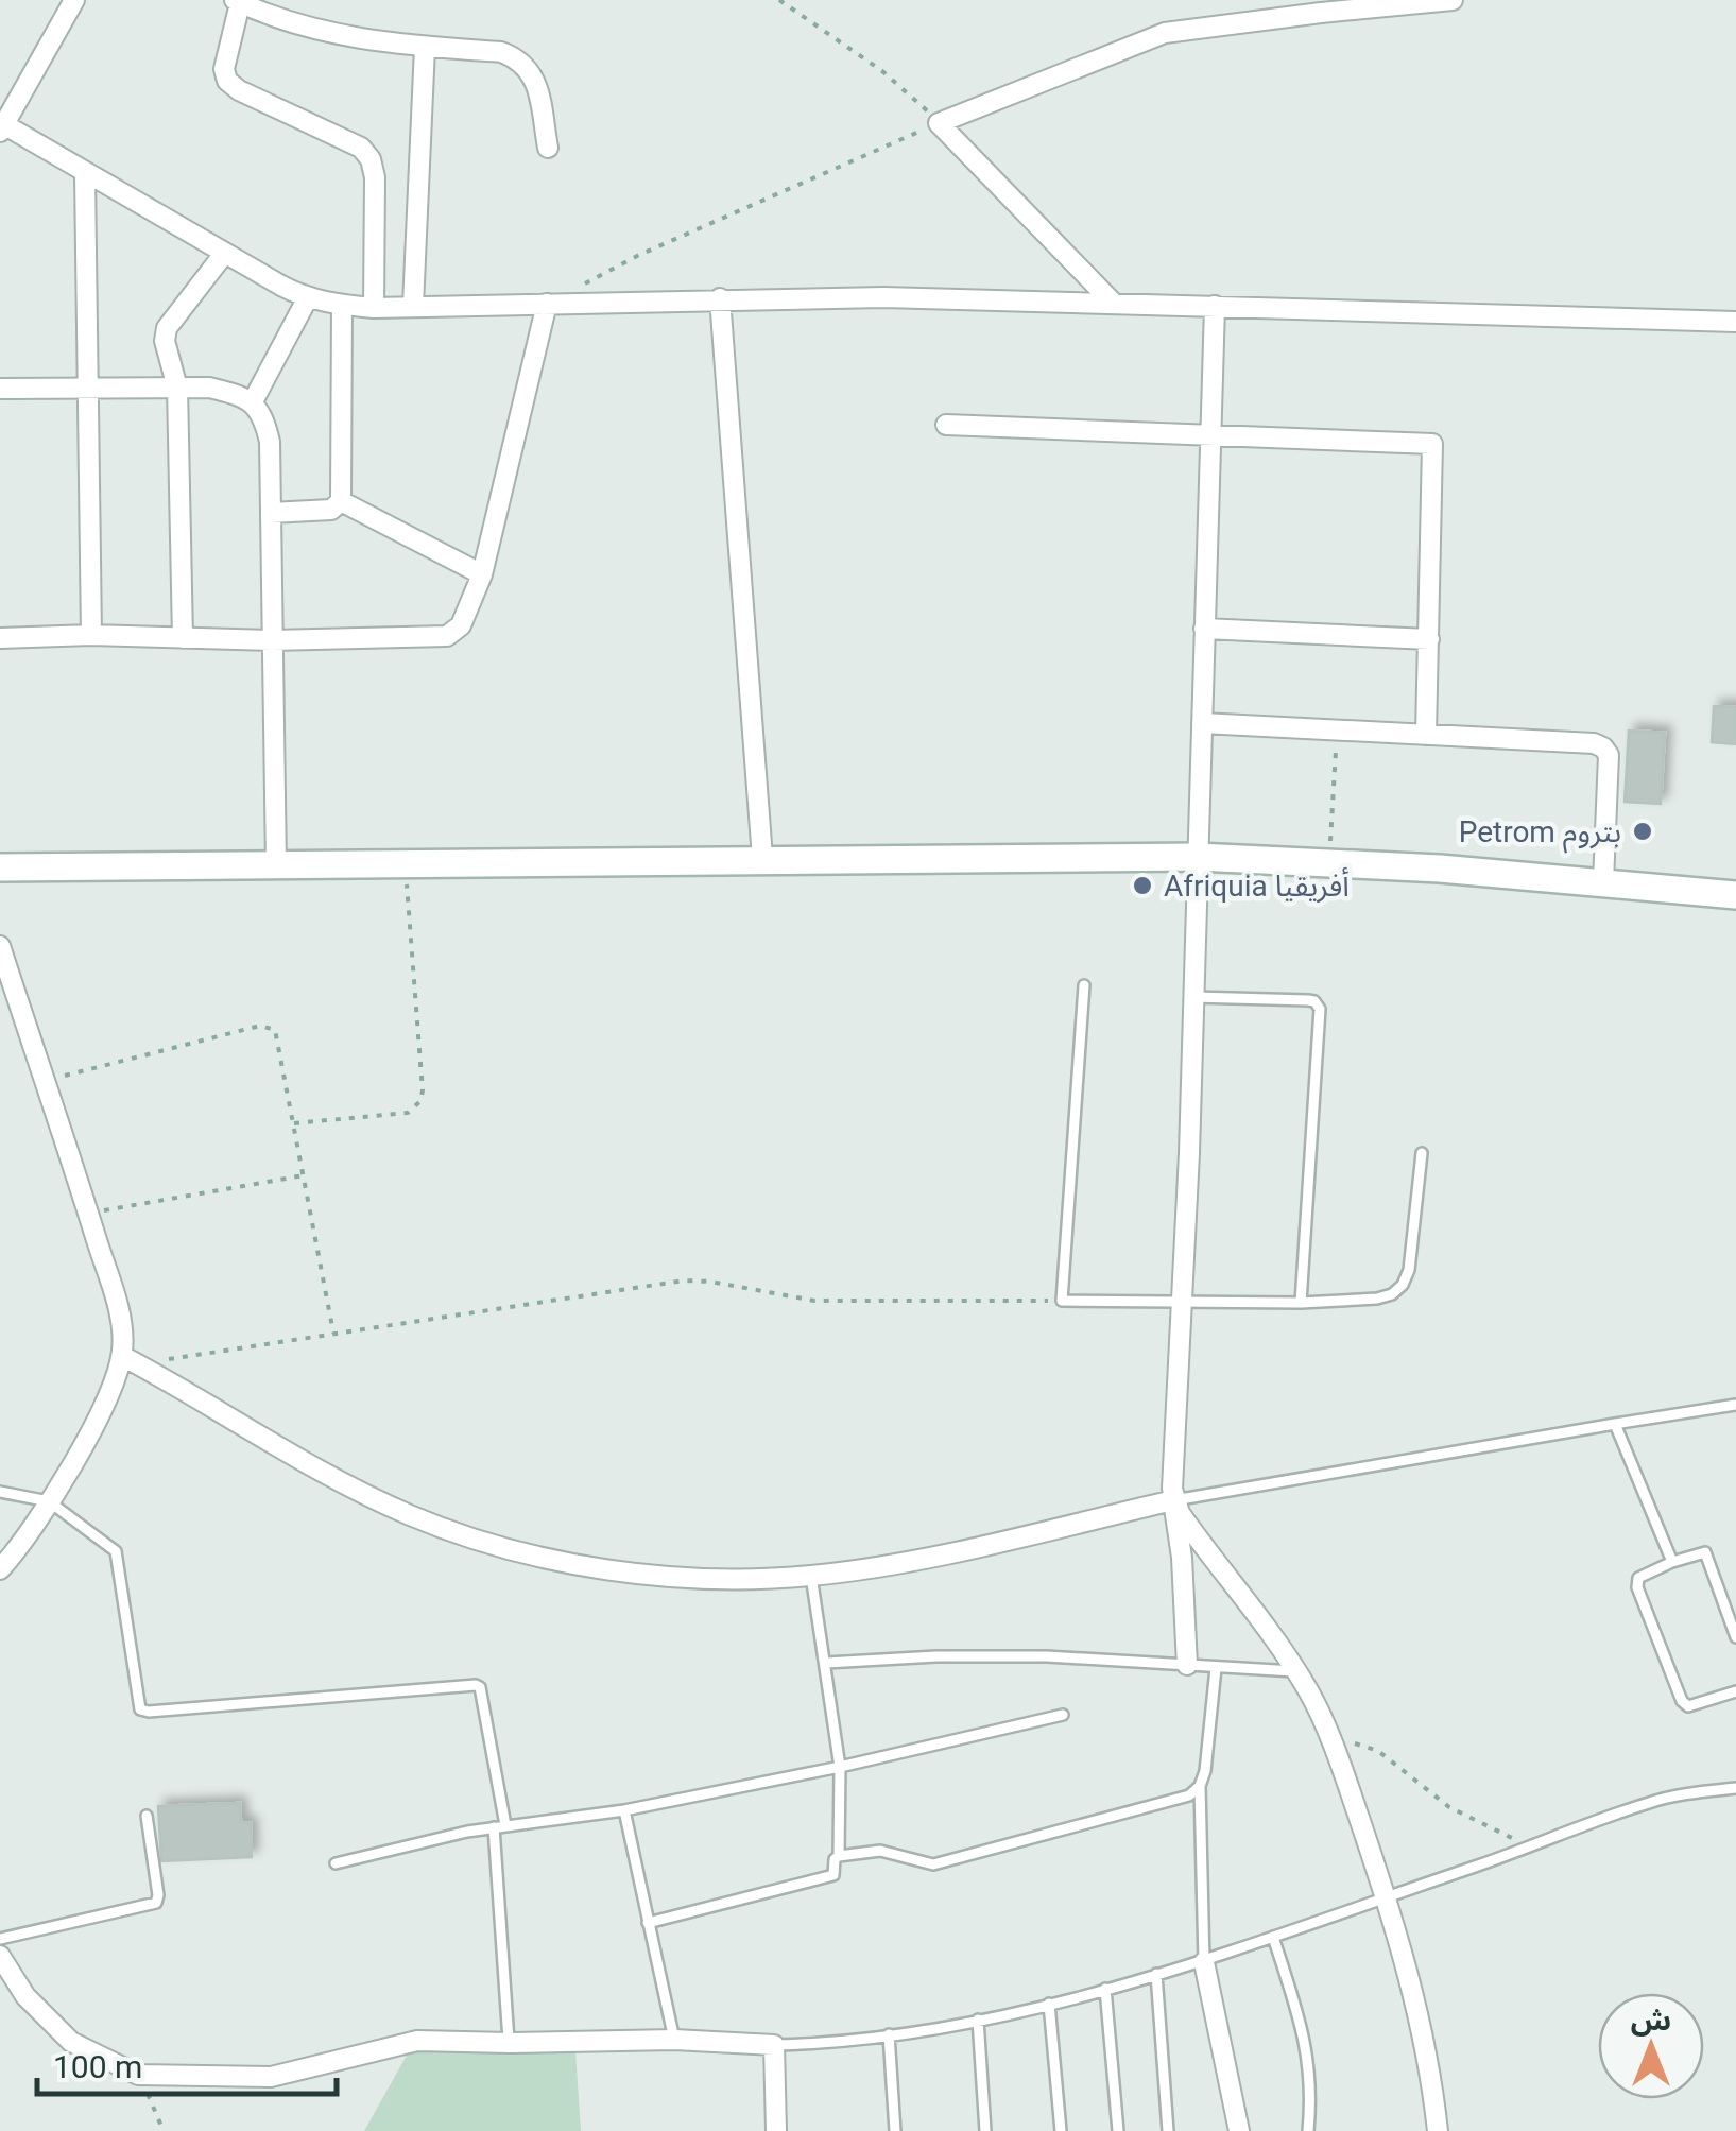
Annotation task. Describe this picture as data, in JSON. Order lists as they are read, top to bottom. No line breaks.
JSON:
{"places":["Petrom بتروم","Afriquia أفريقيا"],"scale_bar":"100 m","north":"top"}
